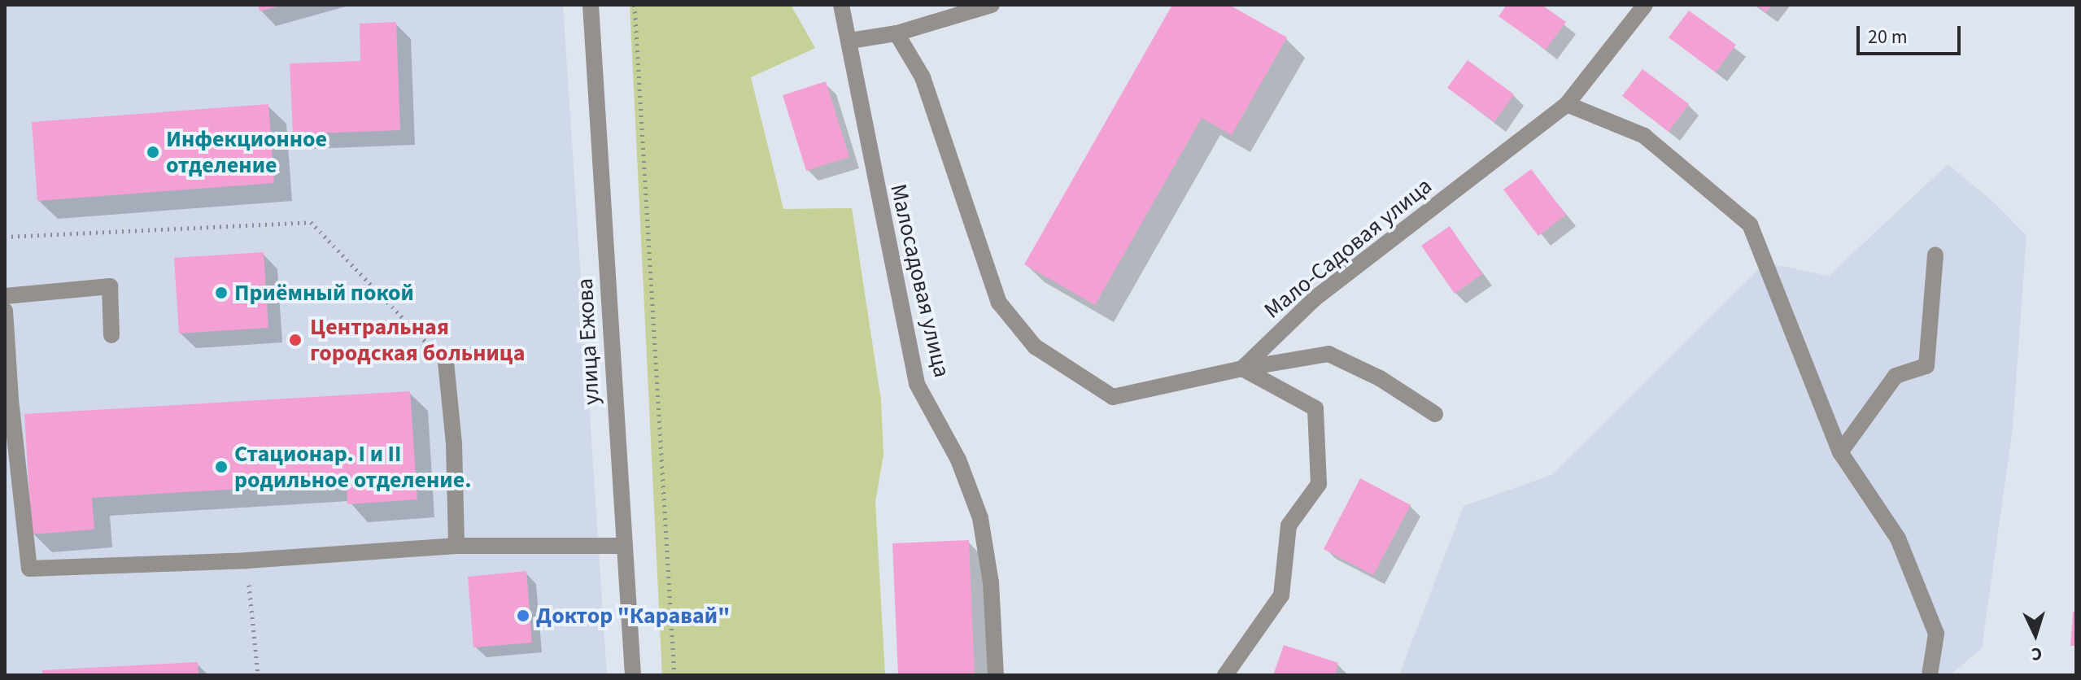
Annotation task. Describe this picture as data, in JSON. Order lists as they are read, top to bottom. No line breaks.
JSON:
{"streets":{"street":["Мало-Садовая улица","Малосадовая улица","улица Ежова"]},"places":["Инфекционное отделение","Приёмный покой","Центральная городская больница","Стационар. I и II родильное отделение.","Доктор \"Каравай\""],"scale_bar":"20 m","north":"bottom"}
